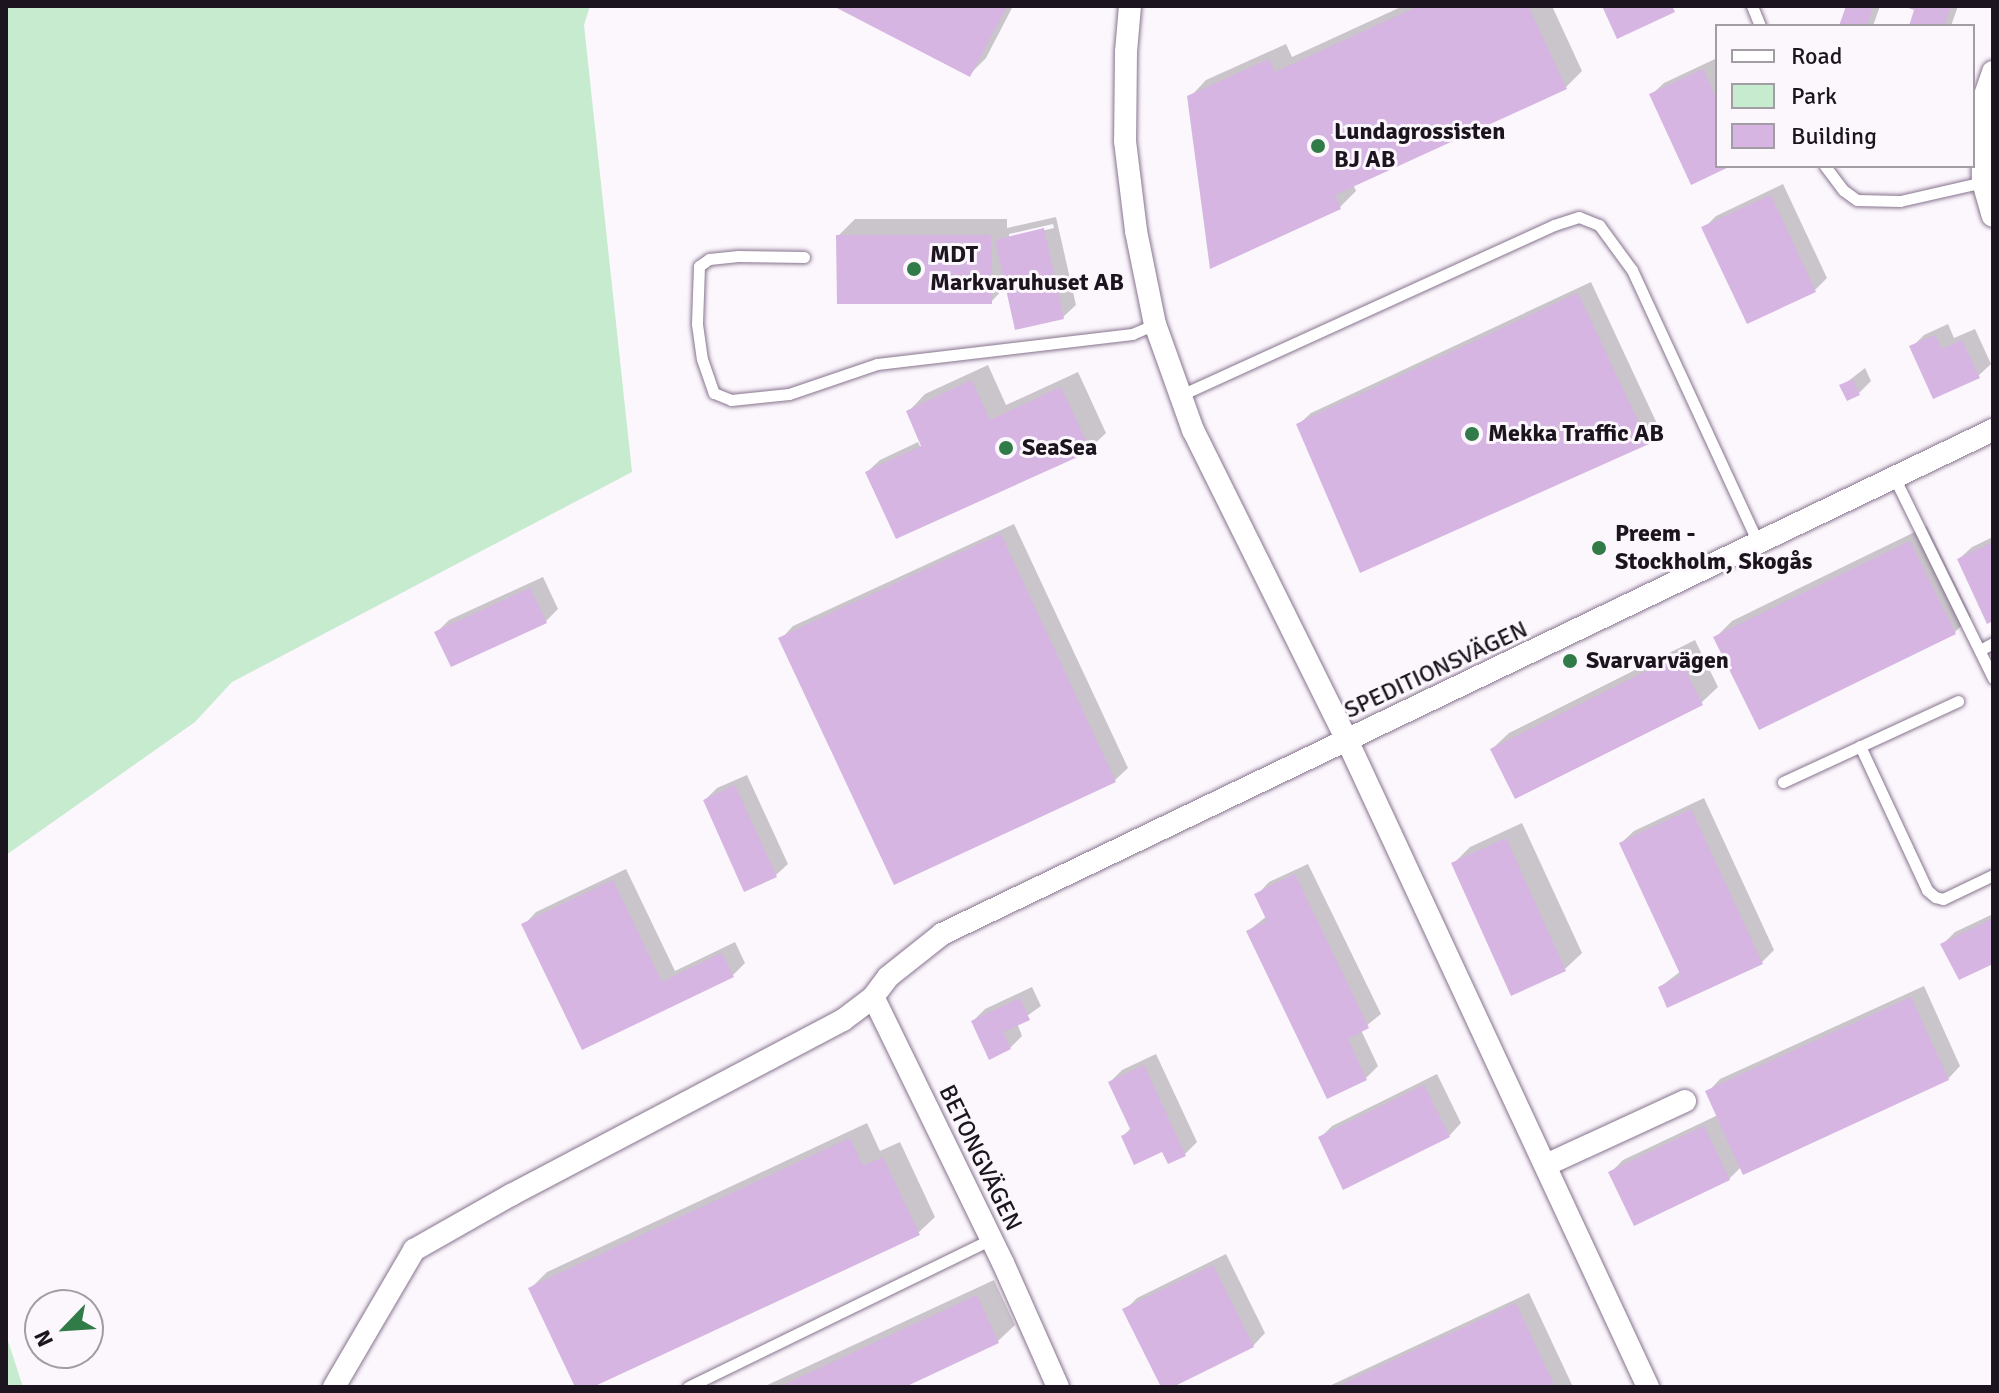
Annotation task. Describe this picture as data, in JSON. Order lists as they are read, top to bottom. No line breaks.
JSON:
{"streets":{"street":["SPEDITIONSVÄGEN","BETONGVÄGEN"]},"crossings":[["SPEDITIONSVÄGEN","BETONGVÄGEN"]],"places":["Lundagrossisten BJ AB","MDT Markvaruhuset AB","Mekka Traffic AB","SeaSea","Preem - Stockholm, Skogås","Svarvarvägen"],"legend":["Road","Park","Building"],"north":"bottom left"}
